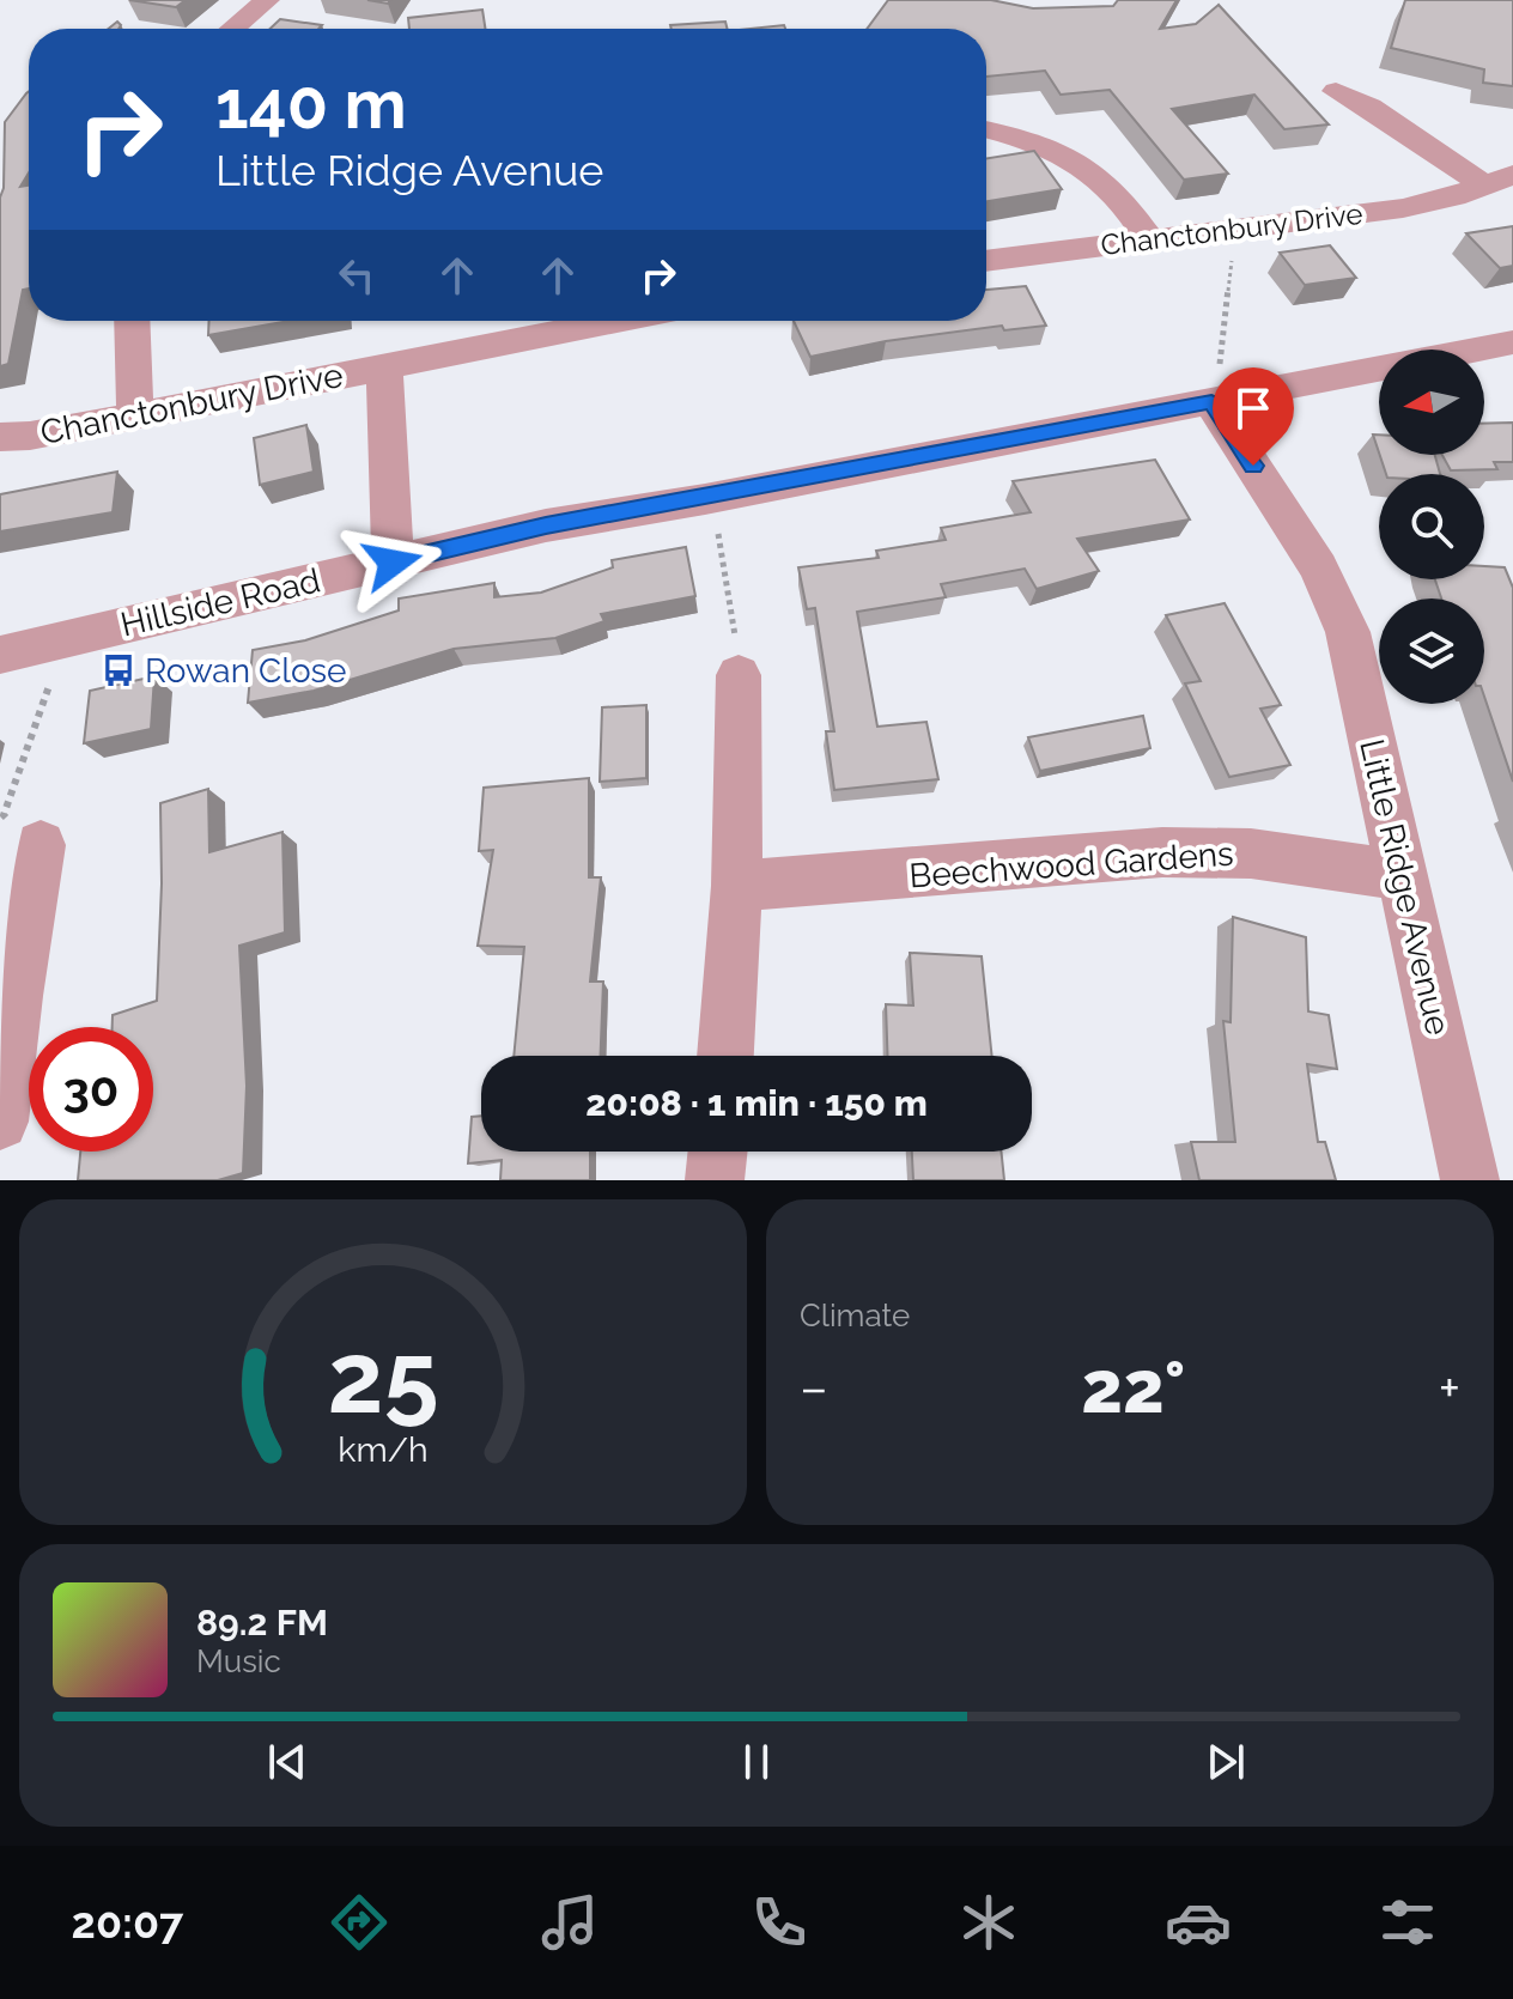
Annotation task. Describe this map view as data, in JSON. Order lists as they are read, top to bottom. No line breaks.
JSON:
{"streets":{"street":["Chanctonbury Drive","Hillside Road","Beechwood Gardens","Little Ridge Avenue"]},"crossings":[["Chanctonbury Drive","Hillside Road"],["Hillside Road","Little Ridge Avenue"],["Beechwood Gardens","Little Ridge Avenue"]],"places":{"bus stop":["Rowan Close"]},"north":"left","page":{"turn":["140 m","Little Ridge Avenue"],"limit":"30","trip":"20:08 · 1 min · 150 m","tile":"Climate","heat":["−","22°","+"],"song":["89.2 FM","Music"],"tabs":"20:07","gauge":["25","km/h"]}}
